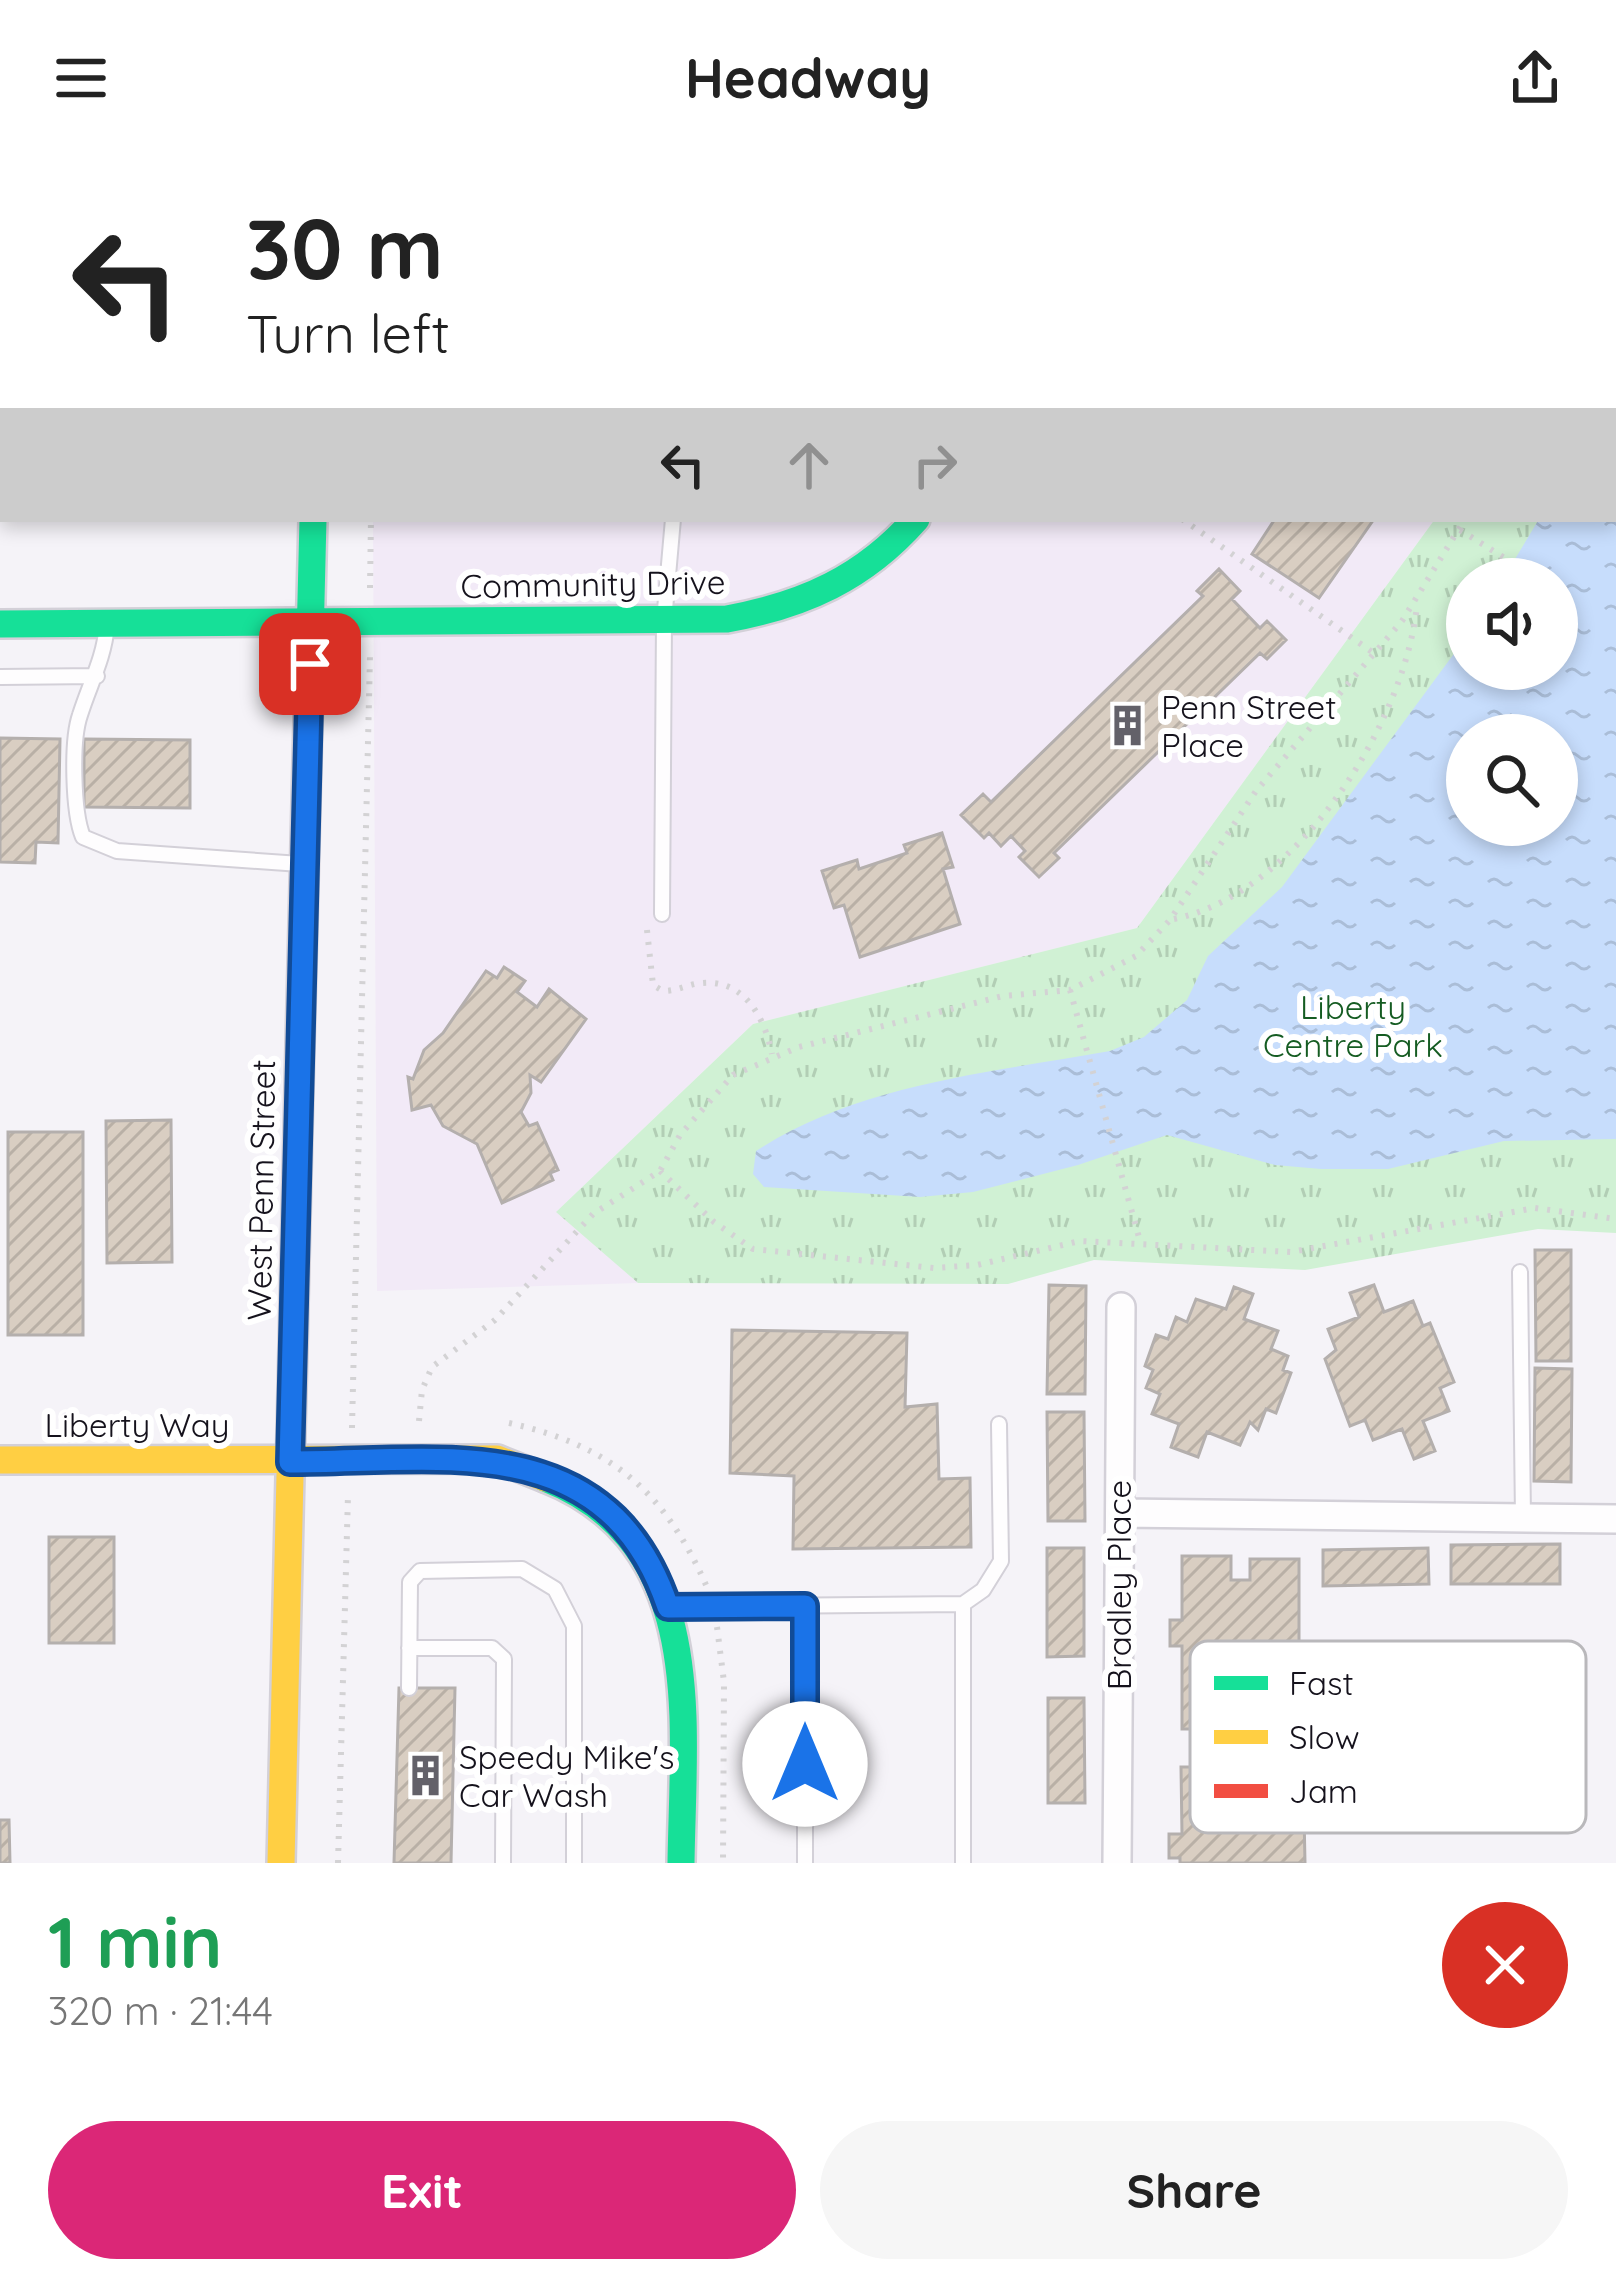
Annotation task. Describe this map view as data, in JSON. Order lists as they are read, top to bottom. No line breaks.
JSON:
{"streets":{"street":["Community Drive","West Penn Street","Liberty Way","Bradley Place"]},"crossings":[["Community Drive","West Penn Street"],["West Penn Street","Liberty Way"]],"parks":["Liberty Centre Park"],"places":{"building":["Penn Street Place","Speedy Mike's Car Wash"]},"legend":["Fast","Slow","Jam"],"page":{"header":"Headway","turn":["30 m","Turn left"],"heading":["1 min","320 m · 21:44"],"buttons":["Exit","Share"]}}
